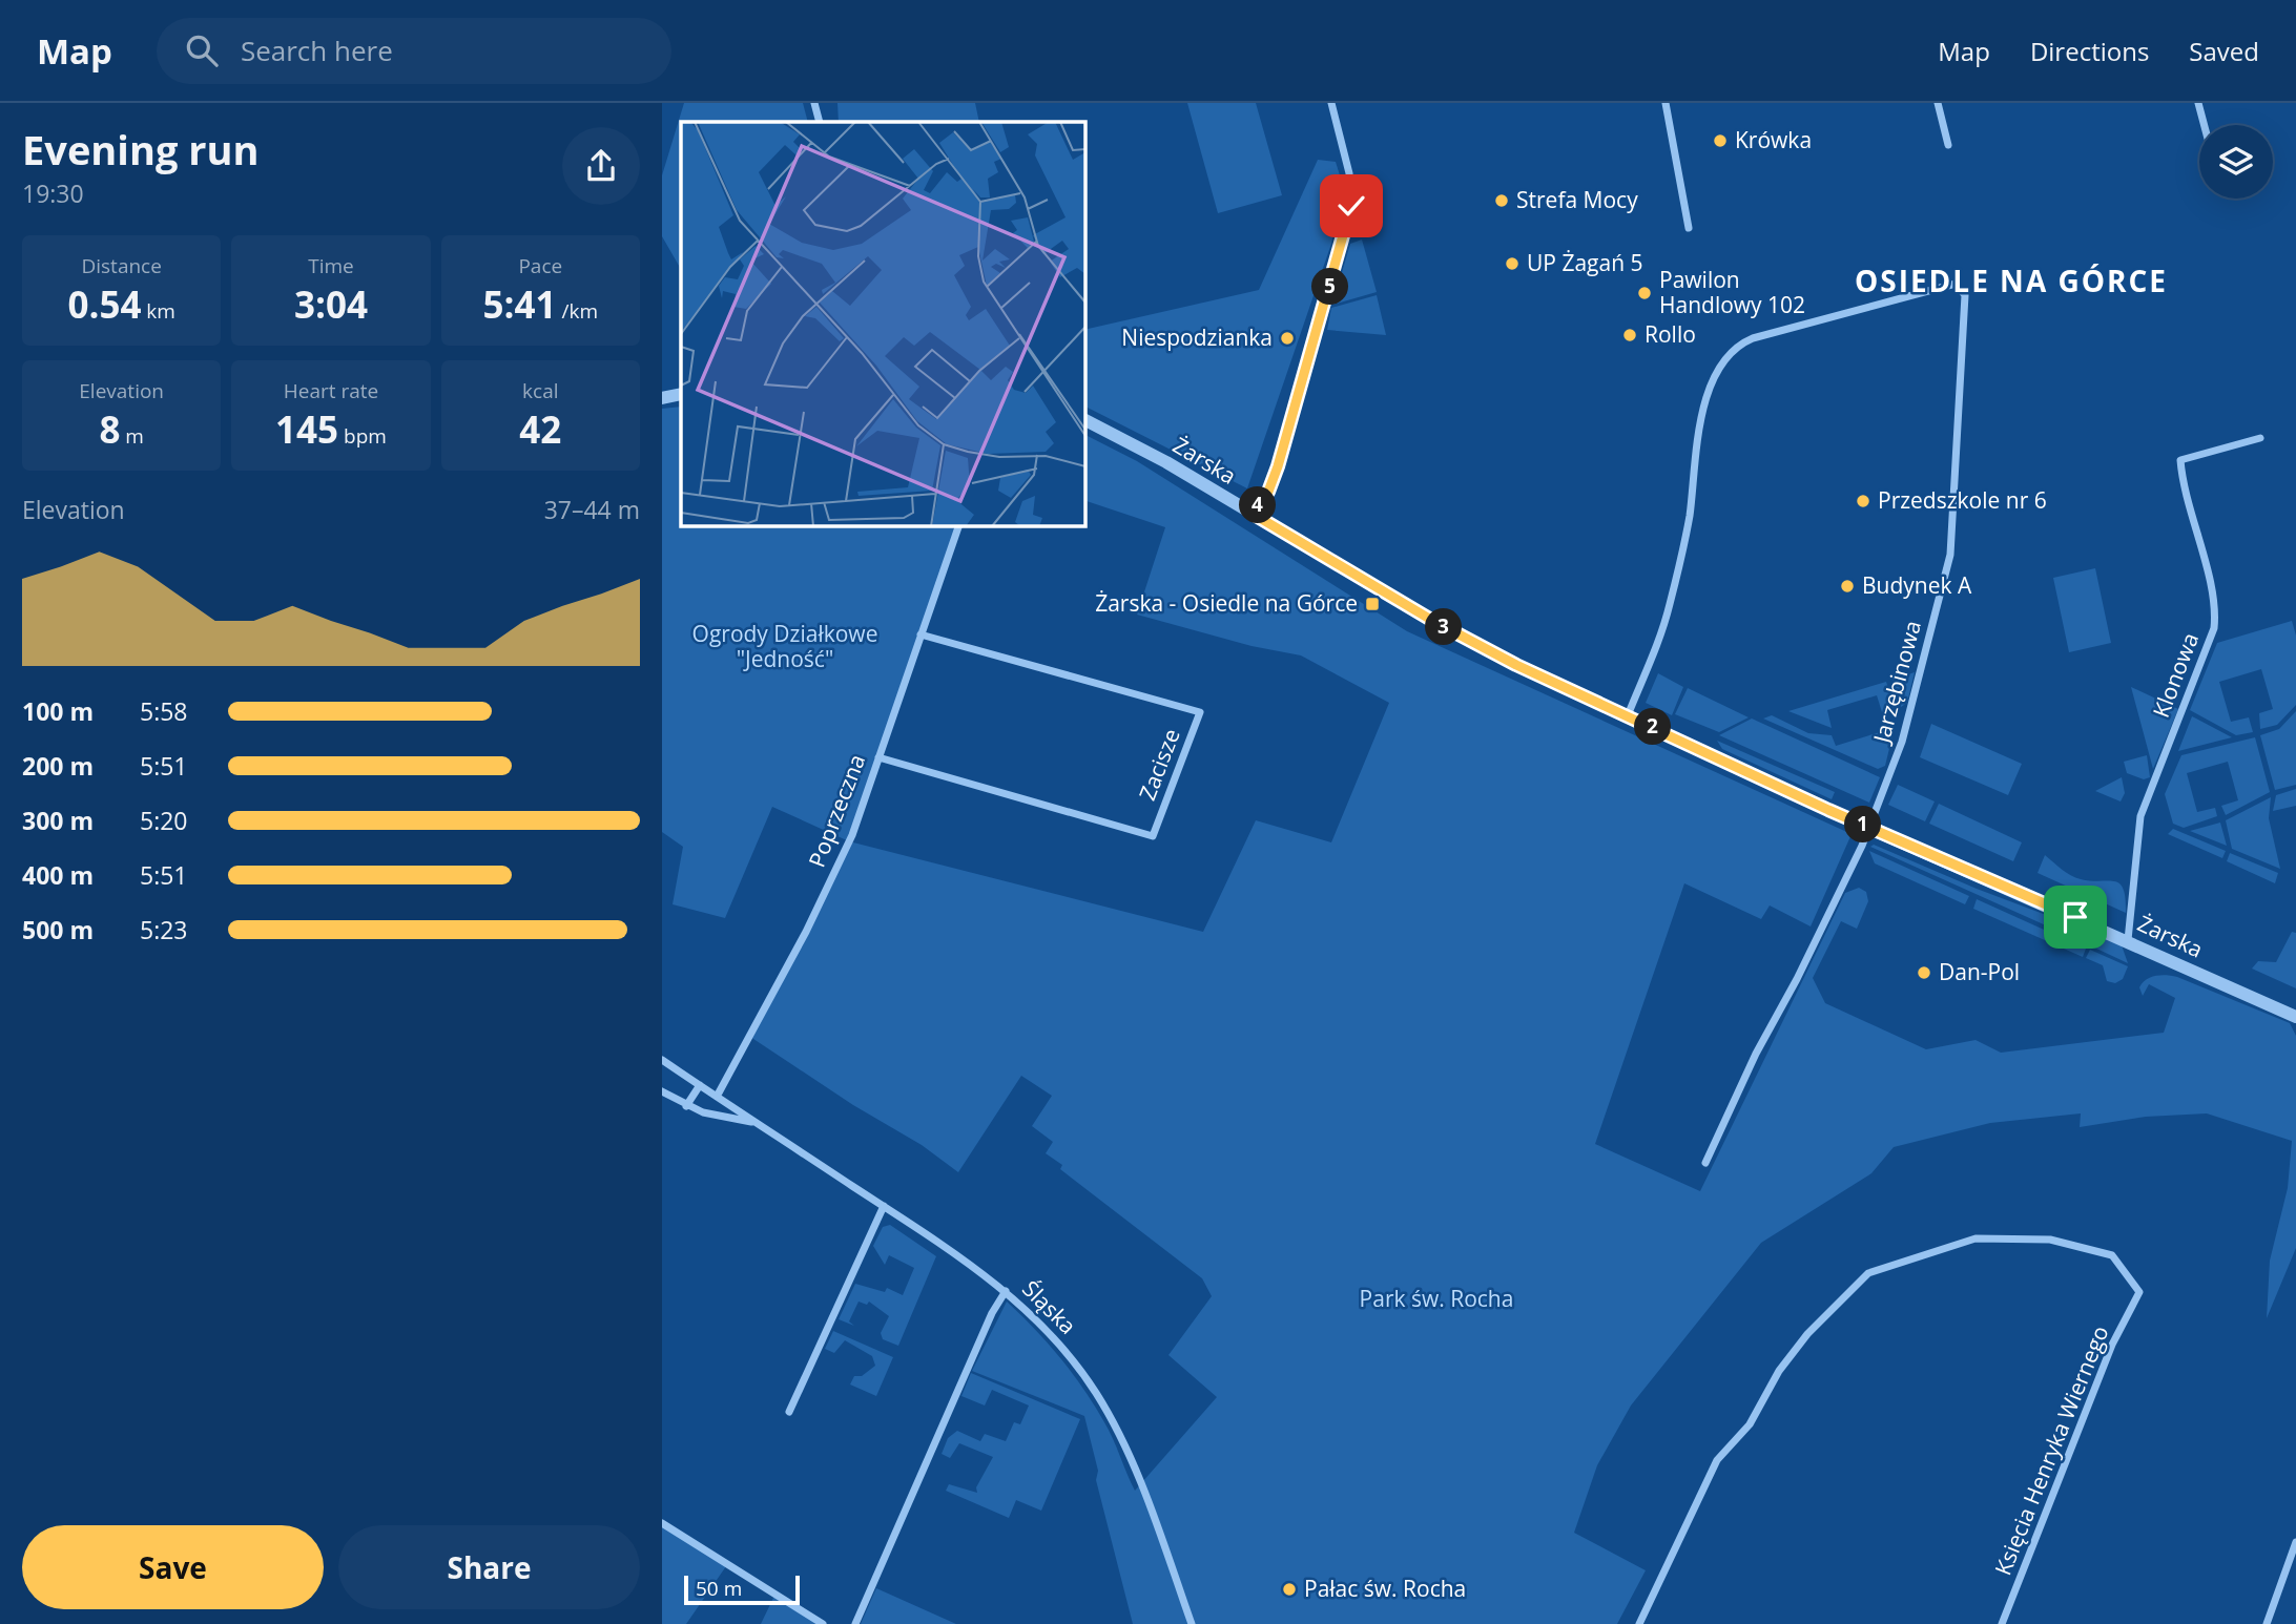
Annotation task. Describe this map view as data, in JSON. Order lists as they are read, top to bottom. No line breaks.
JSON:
{"streets":{"street":["Żarska","Klonowa","Jarzębinowa","Zacisze","Poprzeczna","Śląska","Księcia Henryka Wiernego"]},"crossings":[["Żarska","Klonowa"],["Żarska","Jarzębinowa"],["Zacisze","Poprzeczna"],["Poprzeczna","Śląska"]],"districts":["OSIEDLE NA GÓRCE"],"parks":["Ogrody Działkowe \"Jedność\"","Park św. Rocha"],"places":{"other":["Krówka","Strefa Mocy","UP Żagań 5","Pawilon Handlowy 102","Rollo","Niespodzianka","Przedszkole nr 6","Budynek A","Dan-Pol","Pałac św. Rocha"],"transit":["Żarska - Osiedle na Górce"]},"scale_bar":"50 m","page":{"header":"Map","search":"Search here","nav":["Map","Directions","Saved"],"heading":["Evening run","19:30"],"stats":[["Distance","0.54 km"],["Time","3:04"],["Pace","5:41 /km"],["Elevation","8 m"],["Heart rate","145 bpm"],["kcal","42"]],"pins":["5","4","3","2","1"],"chart":["Elevation","37–44 m"],"list":[{"name":"100 m","note":"5:58"},{"name":"200 m","note":"5:51"},{"name":"300 m","note":"5:20"},{"name":"400 m","note":"5:51"},{"name":"500 m","note":"5:23"}],"buttons":["Save","Share"],"scale":"50 m"}}
